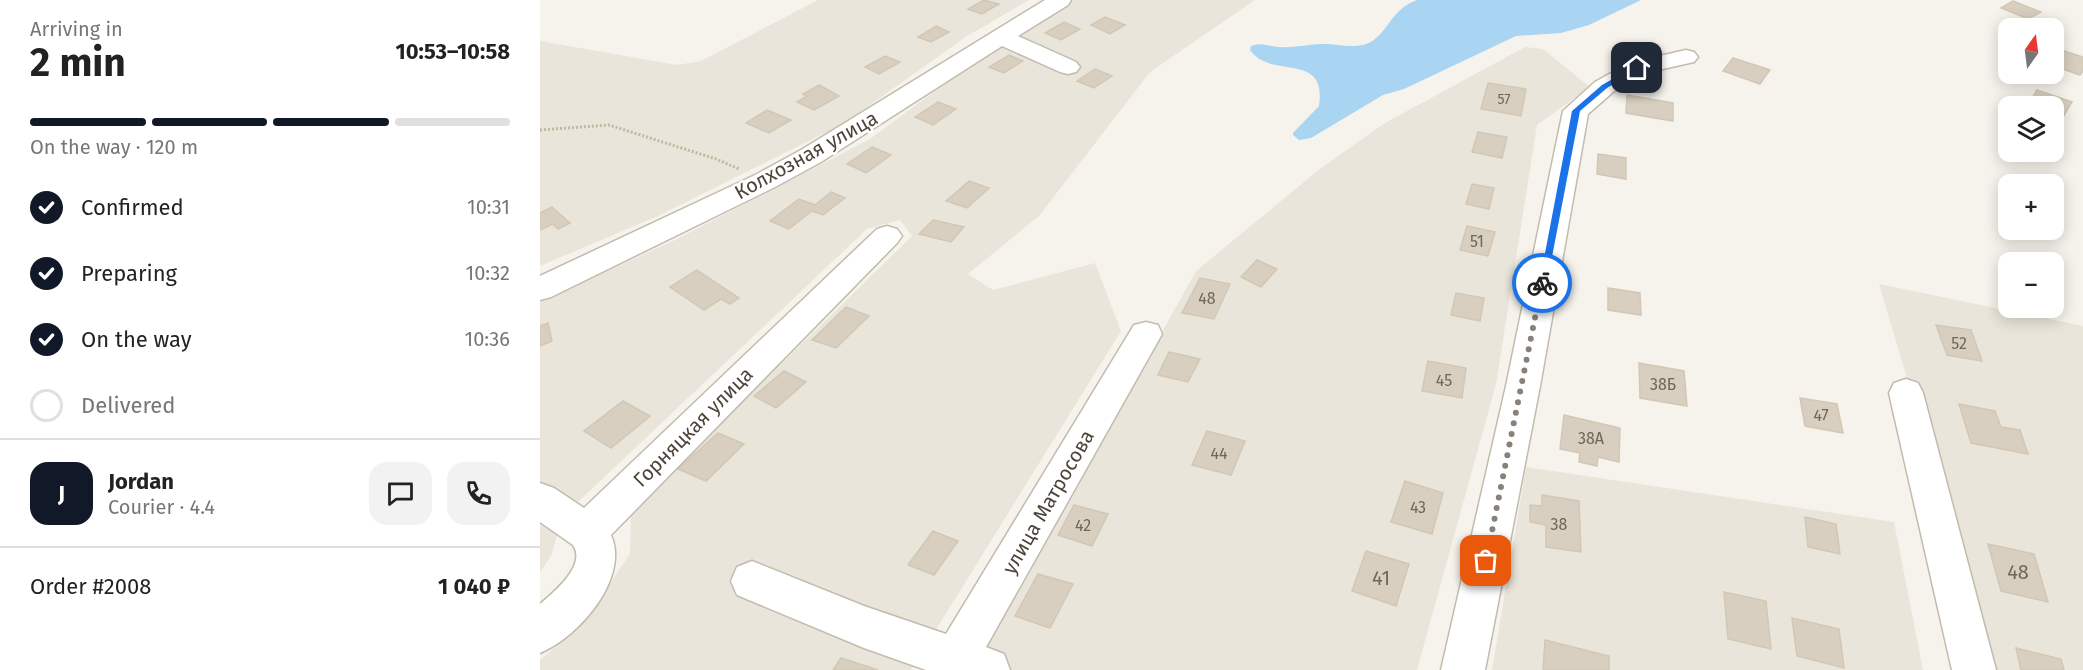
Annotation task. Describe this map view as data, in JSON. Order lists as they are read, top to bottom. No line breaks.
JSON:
{"streets":{"street":["Колхозная улица","Горняцкая улица","улица Матросова"]},"house_numbers":["57","51","48","52","45","38Б","47","38А","44","43","38","42","48","41"],"north":"top","page":{"heading":["2 min","Arriving in","10:53–10:58"],"panel":["Jordan","Courier · 4.4","Order #2008","1 040 ₽"],"map_buttons":["+","−"],"bar":"On the way · 120 m","list":[["Confirmed","10:31"],["Preparing","10:32"],["On the way","10:36"],"Delivered"],"round":"J"}}
